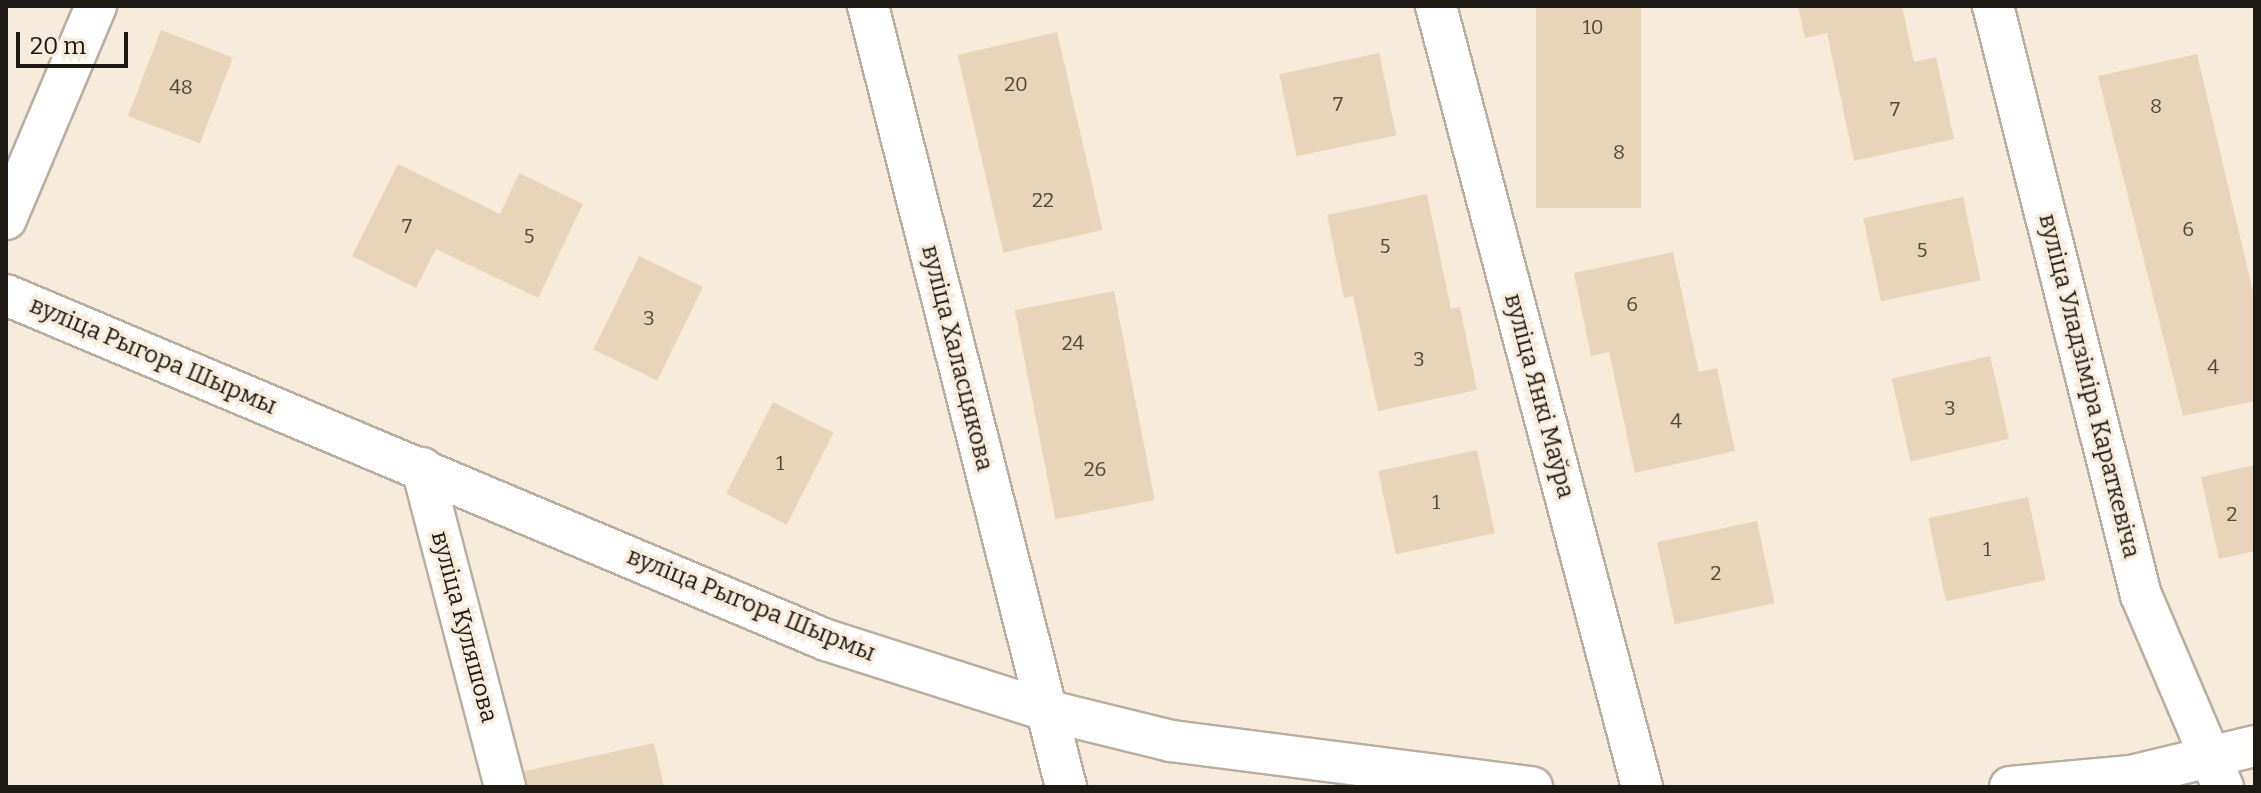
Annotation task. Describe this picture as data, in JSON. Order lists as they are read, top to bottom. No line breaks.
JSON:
{"streets":{"street":["вуліца Рыгора Шырмы","вуліца Халасцякова","вуліца Уладзіміра Караткевіча","вуліца Янкі Маўра","вуліца Куляшова"]},"crossings":[["вуліца Рыгора Шырмы","вуліца Халасцякова"],["вуліца Рыгора Шырмы","вуліца Куляшова"]],"house_numbers":["10","20","48","7","8","7","8","22","7","6","5","5","5","6","3","24","3","4","3","4","1","26","1","2","1","2"],"scale_bar":"20 m"}
